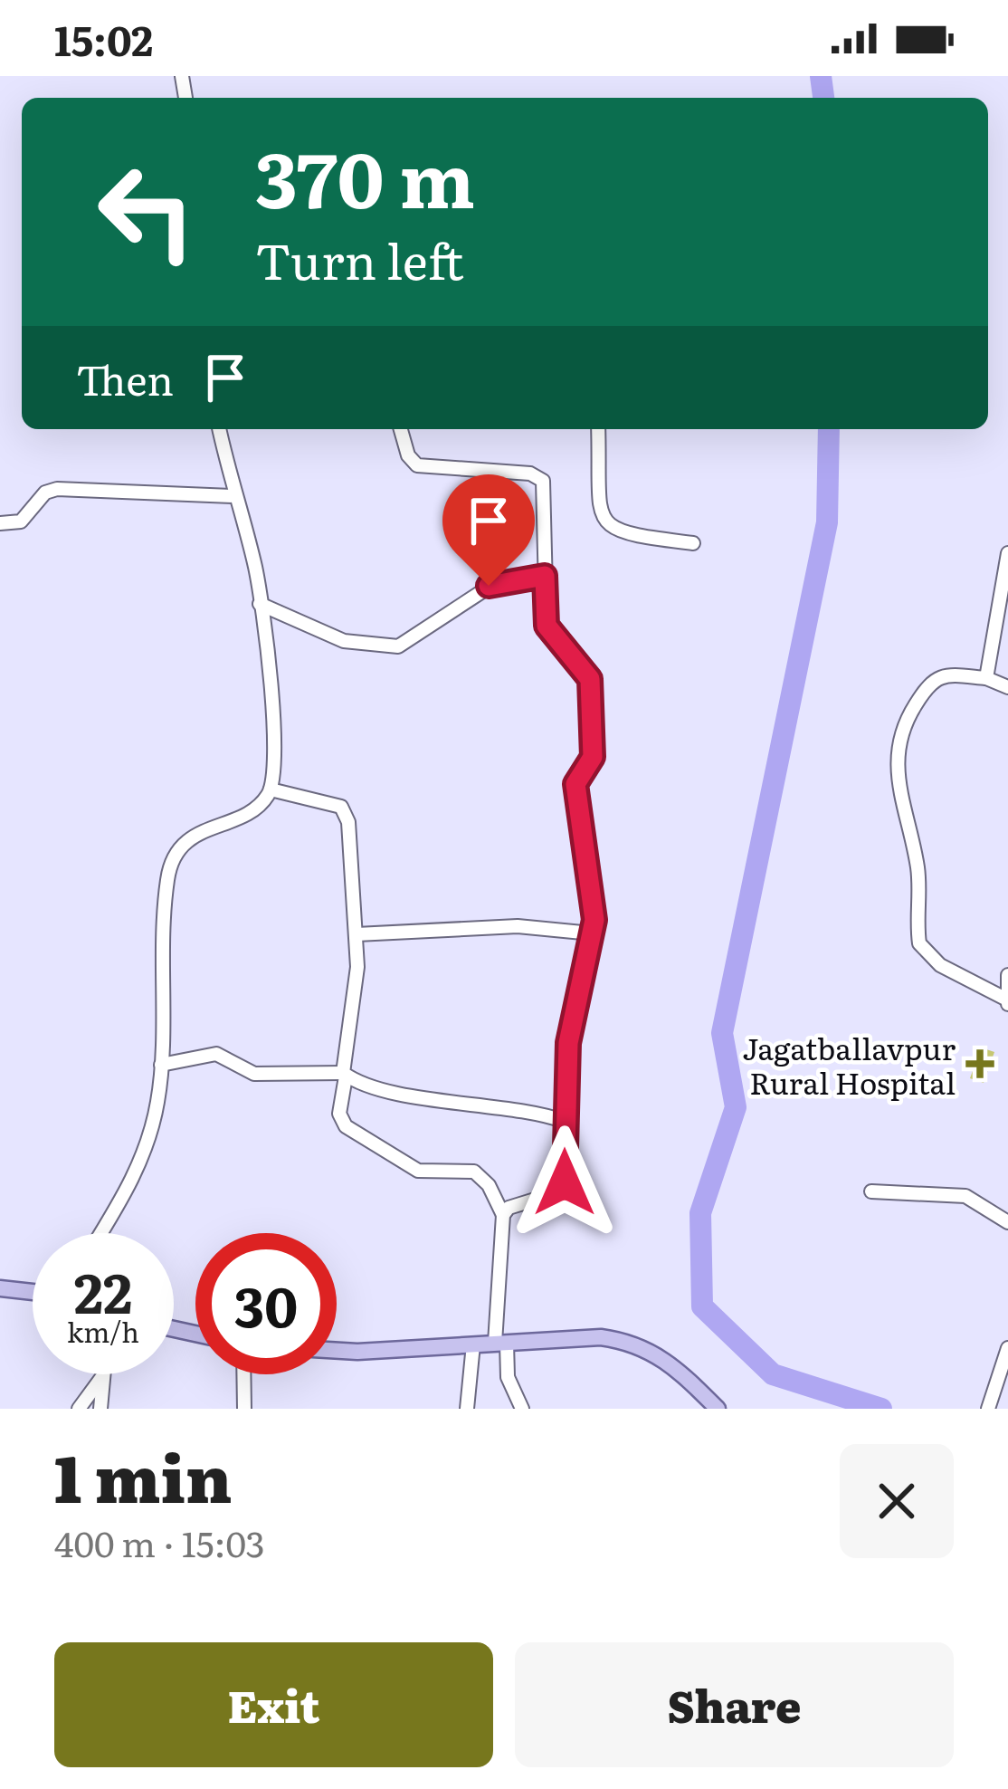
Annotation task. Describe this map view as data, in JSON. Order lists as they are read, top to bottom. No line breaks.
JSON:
{"places":{"health":["Jagatballavpur Rural Hospital"]},"page":{"status":"15:02","turn":["370 m","Turn left"],"then":"Then","speed":"22 km/h","limit":"30","heading":["1 min","400 m · 15:03"],"buttons":["Exit","Share"]}}
